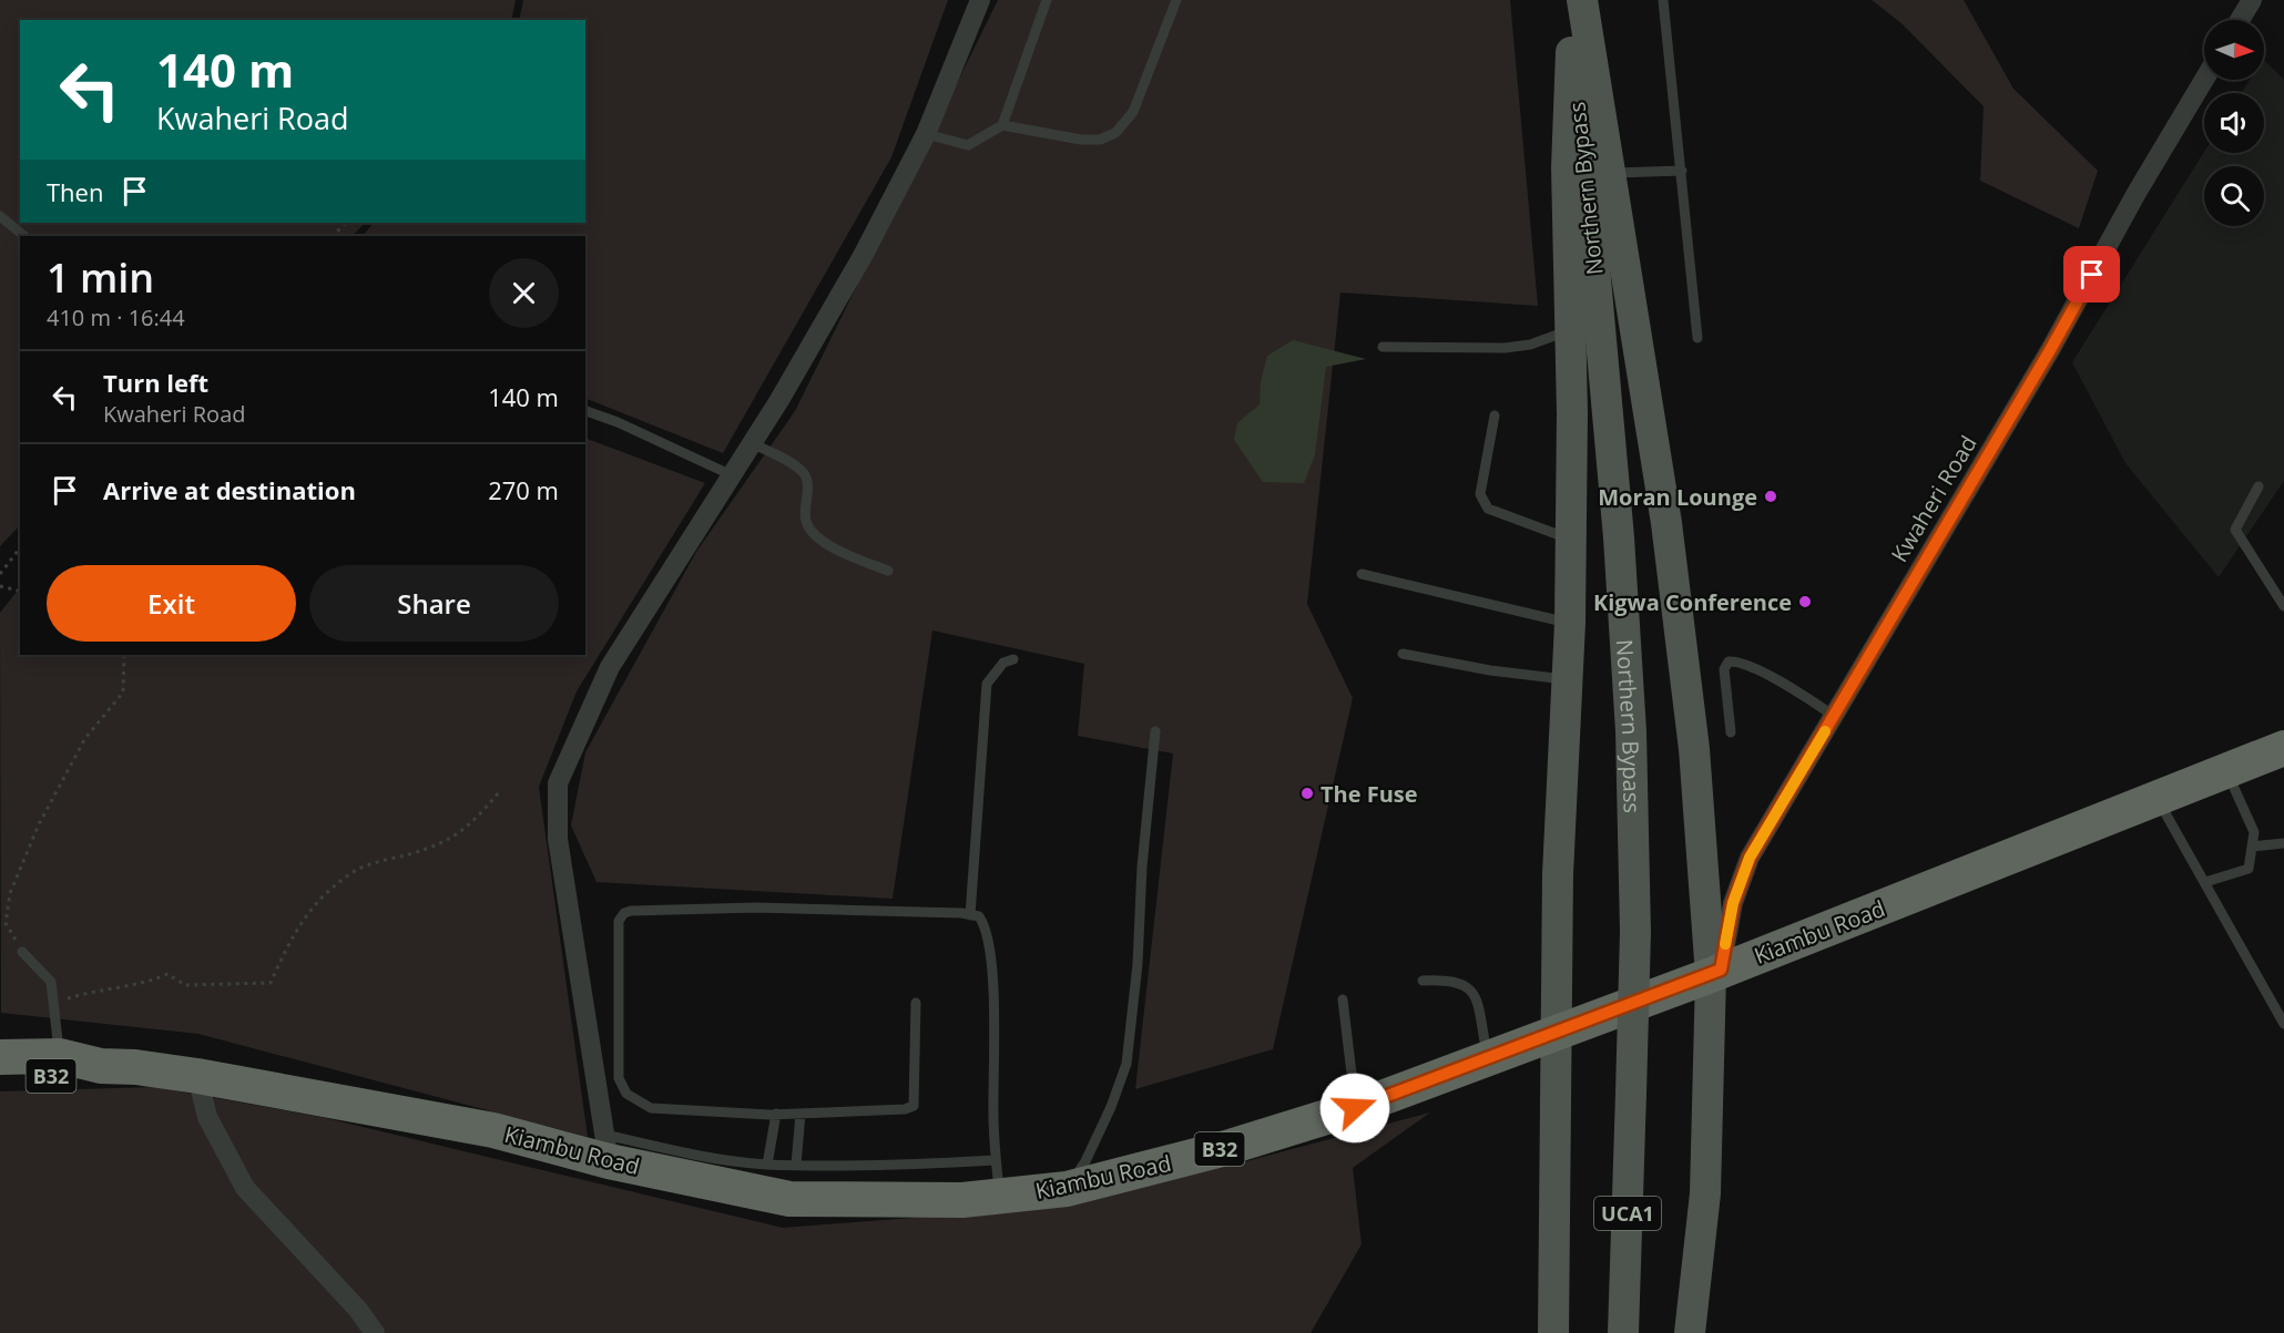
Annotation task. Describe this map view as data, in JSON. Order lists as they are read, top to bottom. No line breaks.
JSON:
{"streets":{"highway":["Kiambu Road","B32"],"main road":["Northern Bypass","UCA1"],"street":["Kwaheri Road"]},"crossings":[["Kwaheri Road","Kiambu Road"]],"places":["Moran Lounge","Kigwa Conference","The Fuse"],"north":"right","page":{"turn":["140 m","Kwaheri Road"],"then":"Then","heading":["1 min","410 m · 16:44"],"list":[{"name":"Turn left","note":"Kwaheri Road","value":"140 m"},{"name":"Arrive at destination","value":"270 m"}],"buttons":["Exit","Share"]}}
